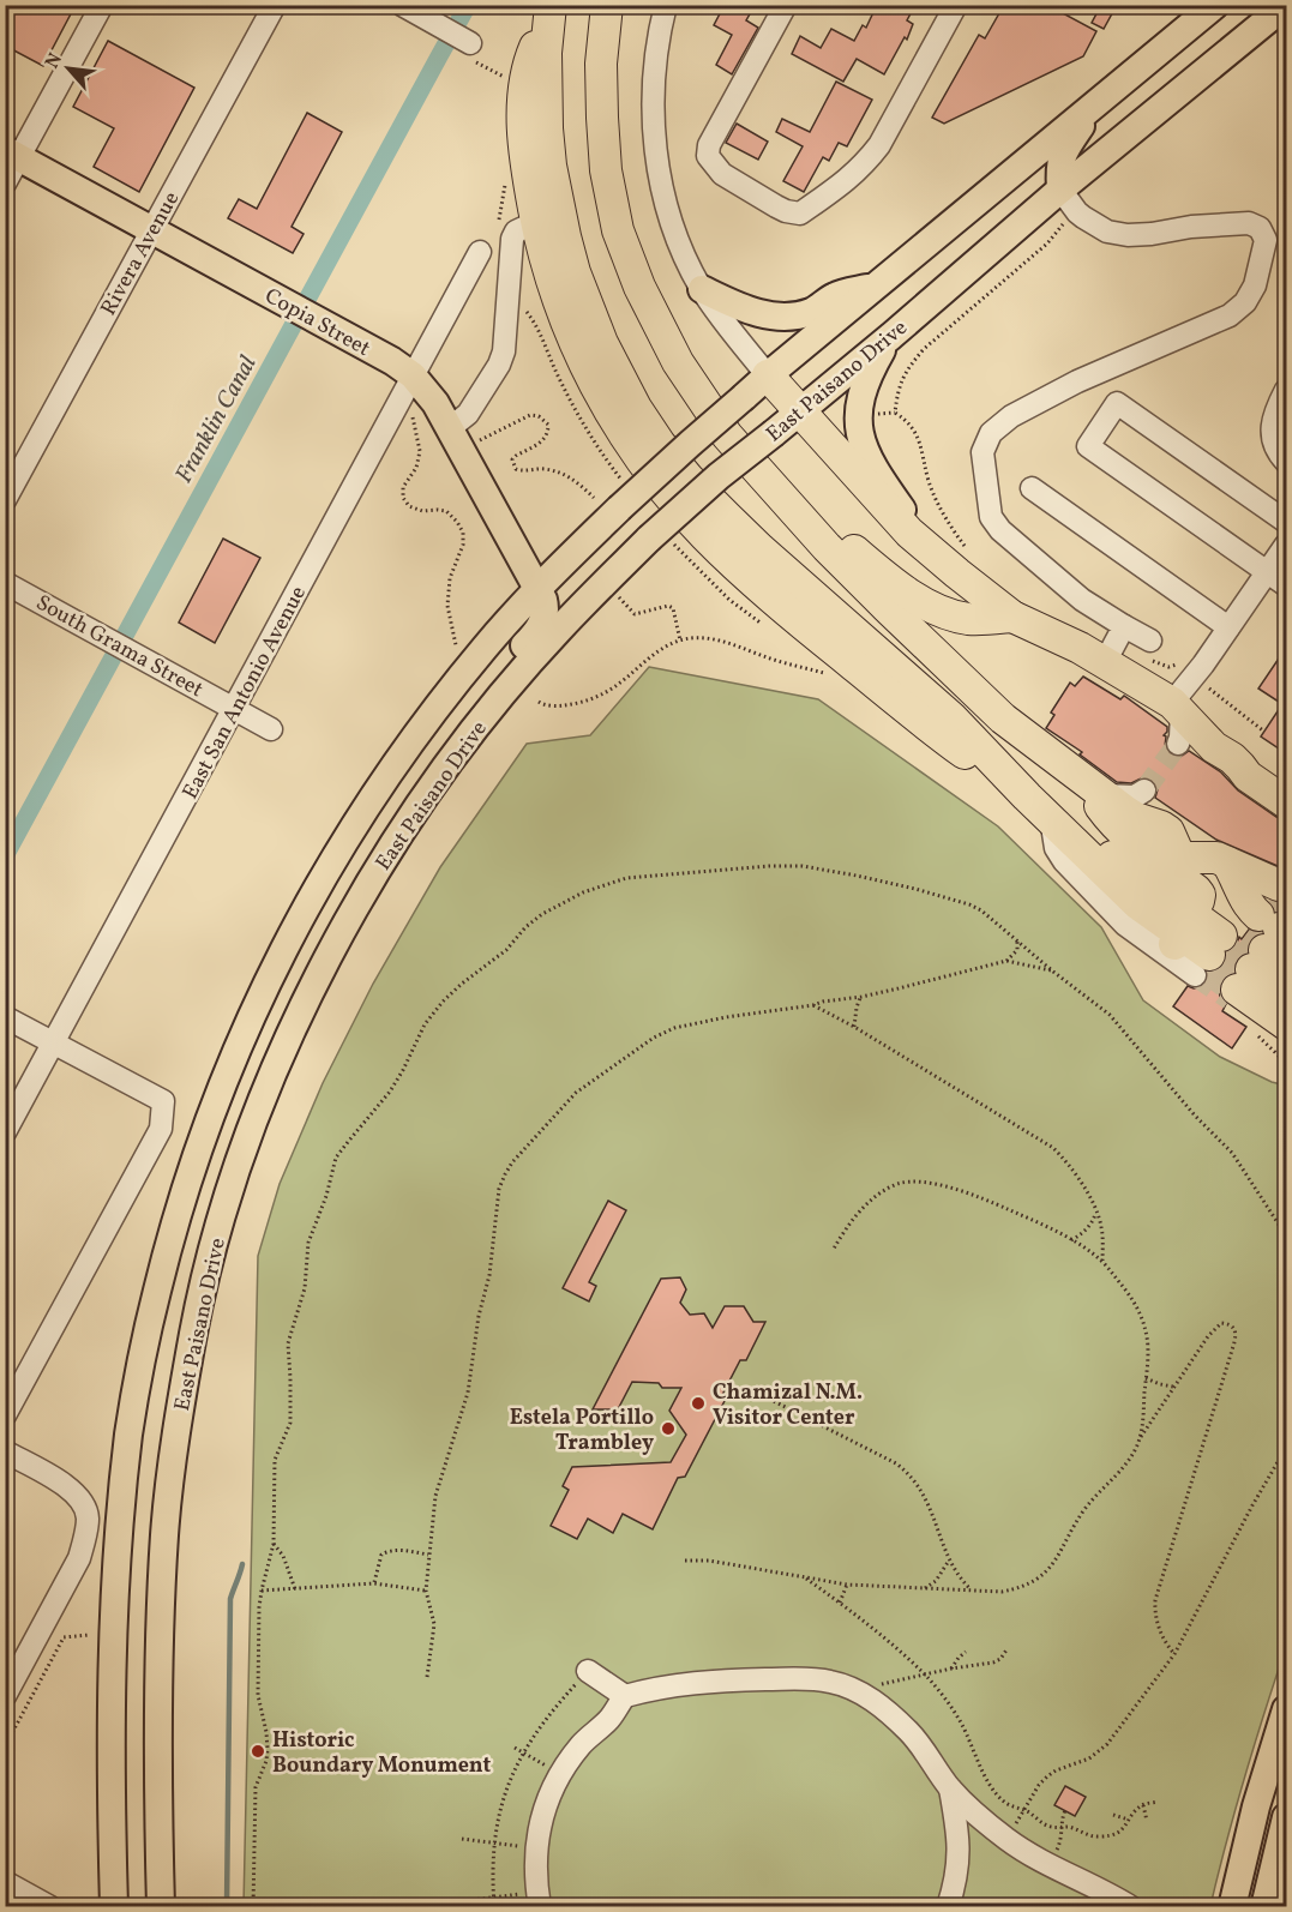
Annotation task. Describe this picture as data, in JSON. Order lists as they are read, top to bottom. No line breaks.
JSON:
{"streets":{"main road":["Copia Street","East Paisano Drive"],"street":["Rivera Avenue","South Grama Street","East San Antonio Avenue"]},"crossings":[["Rivera Avenue","Copia Street"],["Copia Street","East Paisano Drive"],["Copia Street","East San Antonio Avenue"],["South Grama Street","East San Antonio Avenue"]],"water":["Franklin Canal"],"places":["Chamizal N.M. Visitor Center","Estela Portillo Trambley","Historic Boundary Monument"],"north":"top left"}
